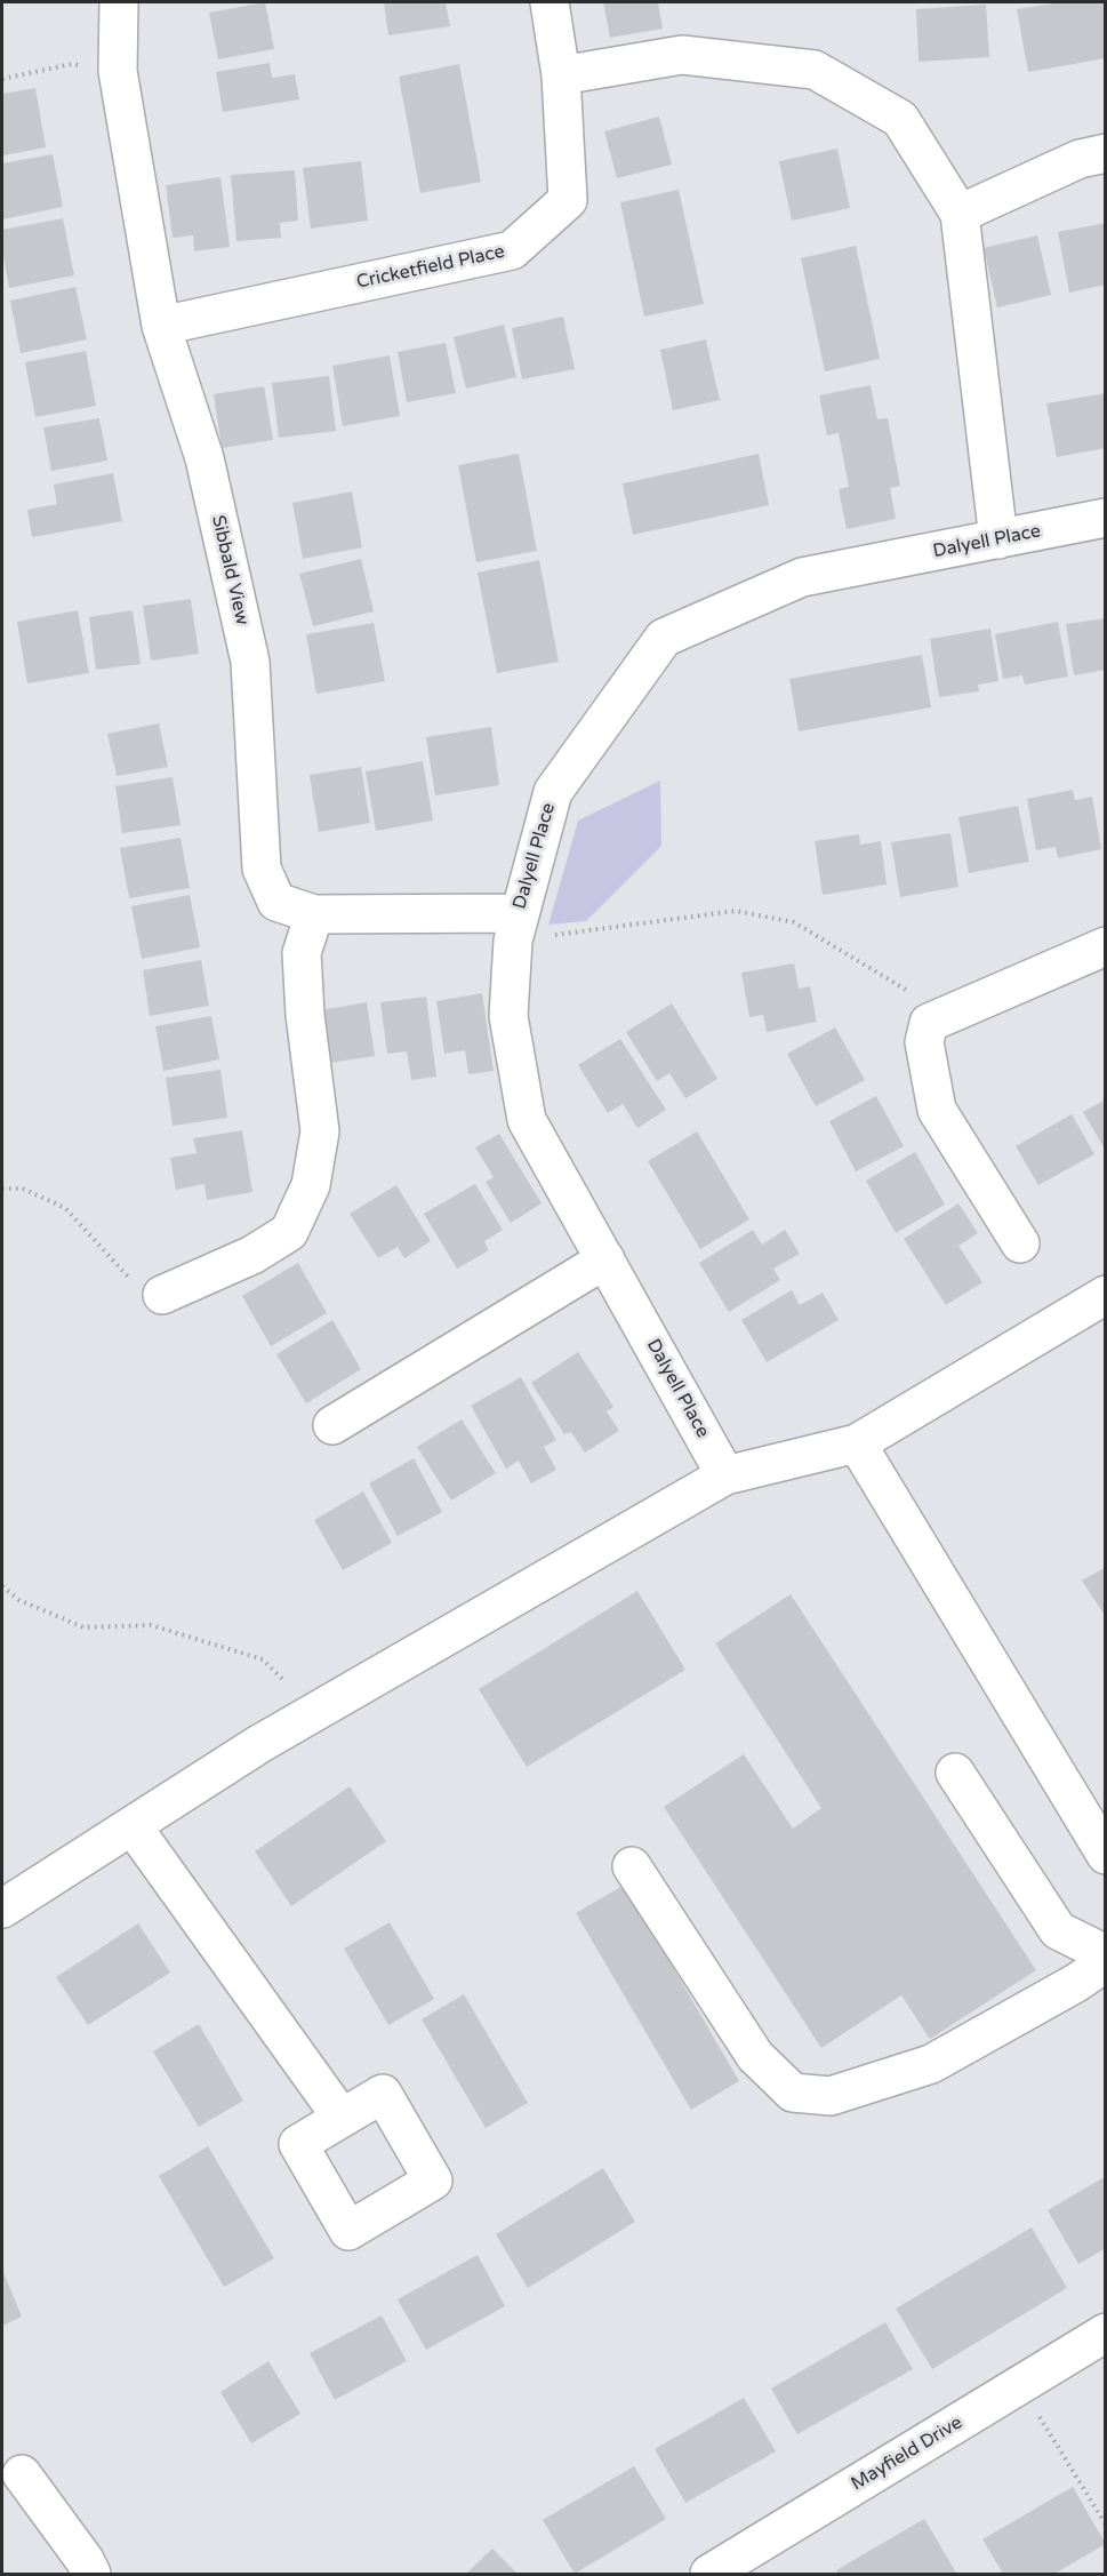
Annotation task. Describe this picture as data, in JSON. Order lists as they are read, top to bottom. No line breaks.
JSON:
{"streets":{"street":["Cricketfield Place","Dalyell Place","Sibbald View","Mayfield Drive"]},"crossings":[["Cricketfield Place","Sibbald View"],["Dalyell Place","Sibbald View"]]}
